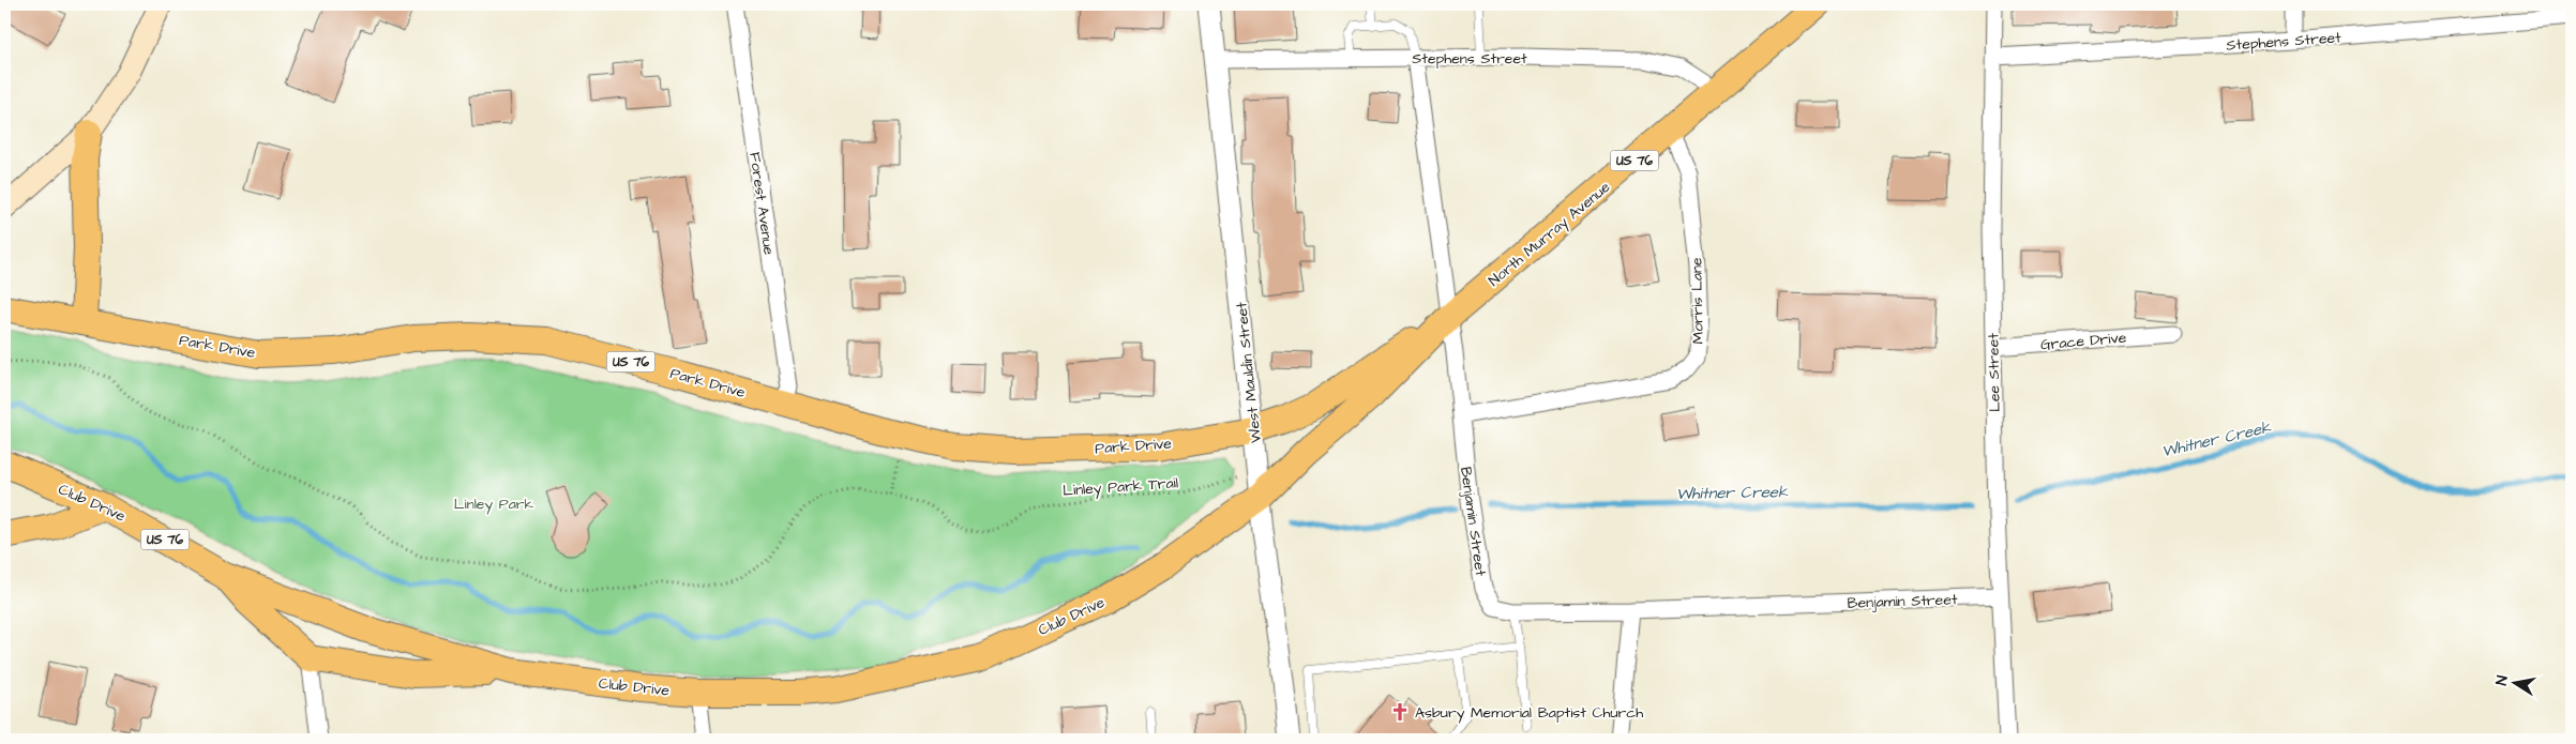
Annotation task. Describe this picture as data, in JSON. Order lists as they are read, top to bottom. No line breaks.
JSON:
{"streets":{"main road":["US 76","North Murray Avenue","Park Drive","Club Drive"],"street":["Stephens Street","Forest Avenue","Morris Lane","Grace Drive","West Mauldin Street","Lee Street","Benjamin Street"],"path":["Linley Park Trail"]},"crossings":[["Stephens Street","North Murray Avenue"],["Stephens Street","West Mauldin Street"],["Stephens Street","Lee Street"],["Stephens Street","Benjamin Street"],["Forest Avenue","Park Drive"],["North Murray Avenue","Morris Lane"],["North Murray Avenue","Park Drive"],["North Murray Avenue","West Mauldin Street"],["North Murray Avenue","Club Drive"],["North Murray Avenue","Benjamin Street"],["Morris Lane","Benjamin Street"],["Grace Drive","Lee Street"],["Park Drive","West Mauldin Street"],["West Mauldin Street","Linley Park Trail"],["West Mauldin Street","Club Drive"],["Lee Street","Benjamin Street"]],"water":["Whitner Creek"],"parks":["Linley Park"],"places":{"church":["Asbury Memorial Baptist Church"]},"north":"left"}
